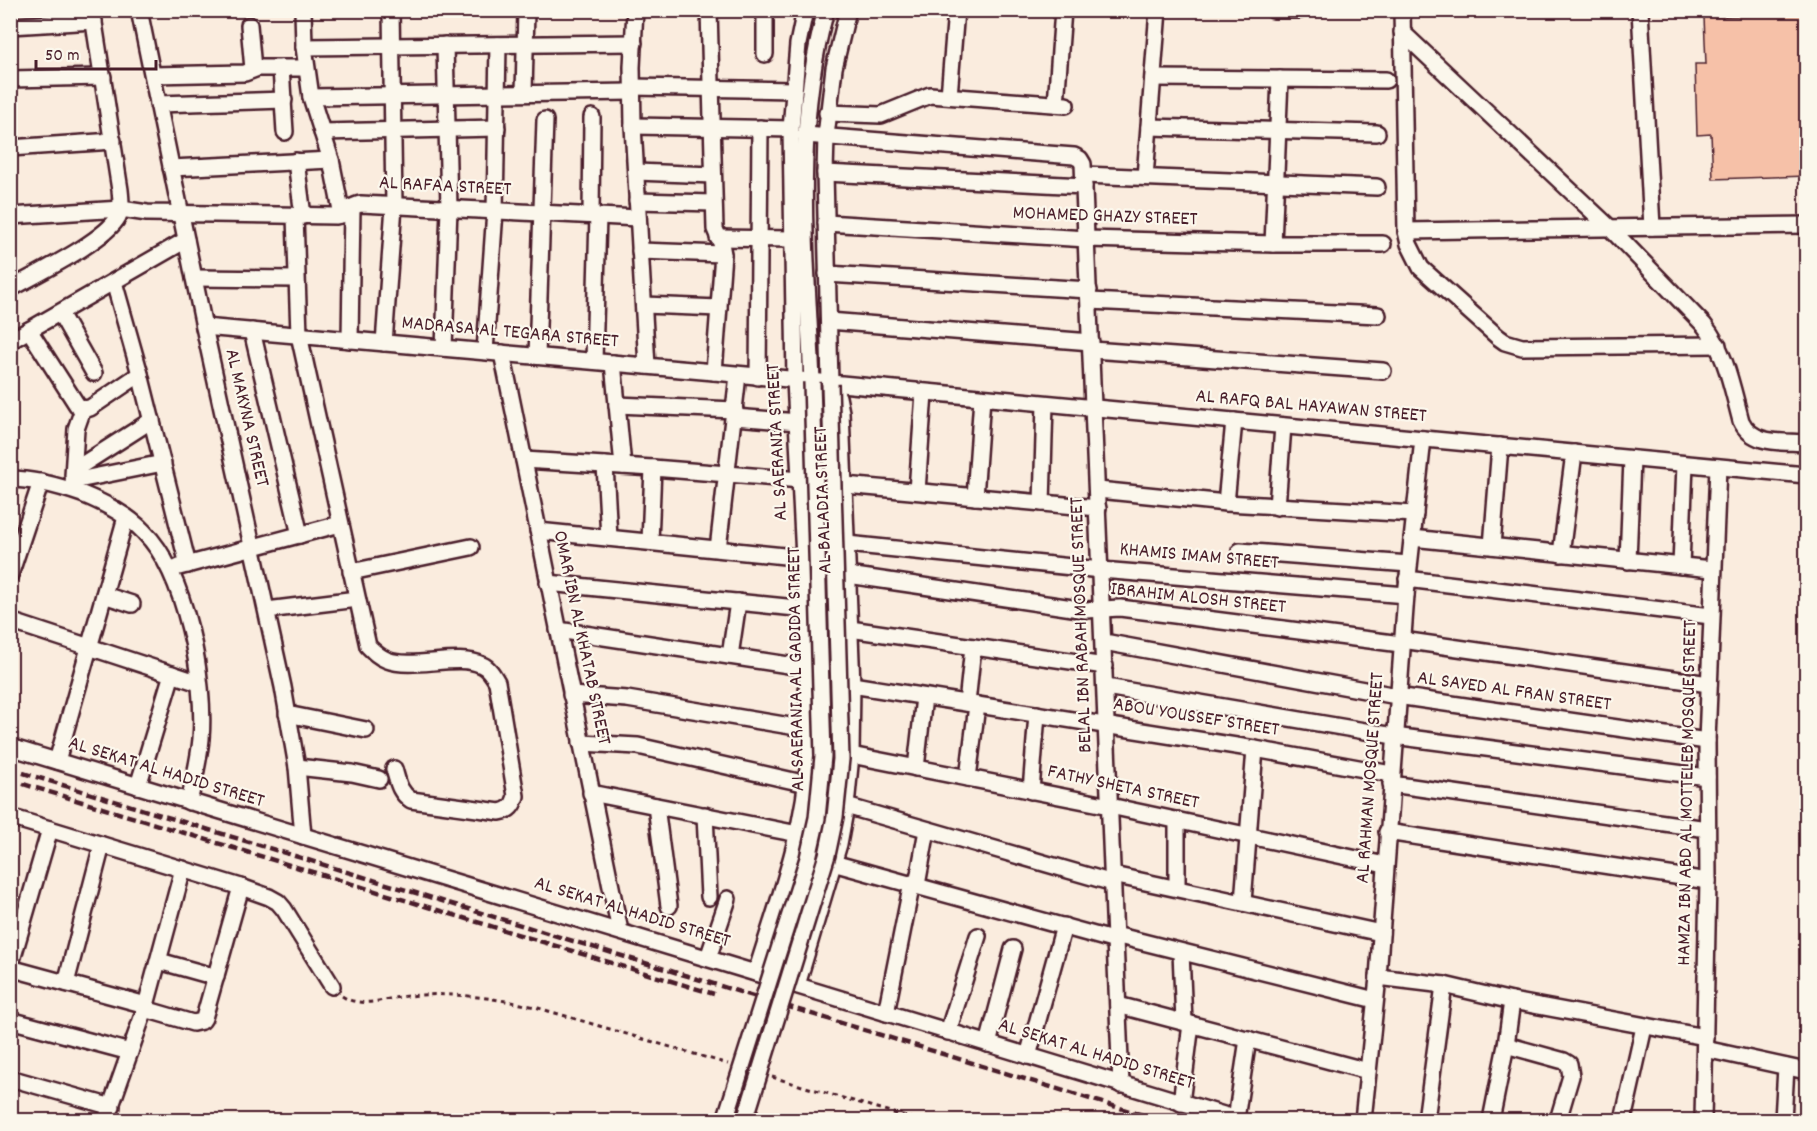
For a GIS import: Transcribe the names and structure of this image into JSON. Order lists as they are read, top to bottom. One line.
{"streets":{"street":["AL RAFAA STREET","MOHAMED GHAZY STREET","MADRASA AL TEGARA STREET","AL RAFQ BAL HAYAWAN STREET","AL MAKYNA STREET","AL SAERANIA STREET","AL BALADIA STREET","KHAMIS IMAM STREET","IBRAHIM ALOSH STREET","BELAL IBN RABAH MOSQUE STREET","OMAR IBN AL KHATAB STREET","AL SAERANIA AL GADIDA STREET","AL SAYED AL FRAN STREET","ABOU YOUSSEF STREET","AL SEKAT AL HADID STREET","AL RAHMAN MOSQUE STREET","FATHY SHETA STREET","HAMZA IBN ABD AL MOTTELEB MOSQUE STREET"]},"crossings":[["AL RAFAA STREET","AL MAKYNA STREET"],["MOHAMED GHAZY STREET","AL BALADIA STREET"],["MOHAMED GHAZY STREET","BELAL IBN RABAH MOSQUE STREET"],["MADRASA AL TEGARA STREET","AL RAFQ BAL HAYAWAN STREET"],["MADRASA AL TEGARA STREET","AL MAKYNA STREET"],["MADRASA AL TEGARA STREET","AL SAERANIA STREET"],["MADRASA AL TEGARA STREET","OMAR IBN AL KHATAB STREET"],["MADRASA AL TEGARA STREET","AL SAERANIA AL GADIDA STREET"],["AL RAFQ BAL HAYAWAN STREET","AL BALADIA STREET"],["AL RAFQ BAL HAYAWAN STREET","BELAL IBN RABAH MOSQUE STREET"],["AL RAFQ BAL HAYAWAN STREET","AL SAERANIA AL GADIDA STREET"],["AL RAFQ BAL HAYAWAN STREET","AL RAHMAN MOSQUE STREET"],["AL RAFQ BAL HAYAWAN STREET","HAMZA IBN ABD AL MOTTELEB MOSQUE STREET"],["AL MAKYNA STREET","AL SEKAT AL HADID STREET"],["AL SAERANIA STREET","AL SEKAT AL HADID STREET"],["AL BALADIA STREET","KHAMIS IMAM STREET"],["AL BALADIA STREET","IBRAHIM ALOSH STREET"],["AL BALADIA STREET","AL SAERANIA AL GADIDA STREET"],["AL BALADIA STREET","ABOU YOUSSEF STREET"],["AL BALADIA STREET","AL SEKAT AL HADID STREET"],["AL BALADIA STREET","FATHY SHETA STREET"],["KHAMIS IMAM STREET","BELAL IBN RABAH MOSQUE STREET"],["KHAMIS IMAM STREET","AL RAHMAN MOSQUE STREET"],["IBRAHIM ALOSH STREET","BELAL IBN RABAH MOSQUE STREET"],["IBRAHIM ALOSH STREET","AL RAHMAN MOSQUE STREET"],["IBRAHIM ALOSH STREET","HAMZA IBN ABD AL MOTTELEB MOSQUE STREET"],["BELAL IBN RABAH MOSQUE STREET","AL SAYED AL FRAN STREET"],["BELAL IBN RABAH MOSQUE STREET","ABOU YOUSSEF STREET"],["BELAL IBN RABAH MOSQUE STREET","AL SEKAT AL HADID STREET"],["BELAL IBN RABAH MOSQUE STREET","FATHY SHETA STREET"],["OMAR IBN AL KHATAB STREET","AL SEKAT AL HADID STREET"],["AL SAYED AL FRAN STREET","AL RAHMAN MOSQUE STREET"],["AL SAYED AL FRAN STREET","HAMZA IBN ABD AL MOTTELEB MOSQUE STREET"],["ABOU YOUSSEF STREET","AL RAHMAN MOSQUE STREET"],["ABOU YOUSSEF STREET","HAMZA IBN ABD AL MOTTELEB MOSQUE STREET"],["AL RAHMAN MOSQUE STREET","FATHY SHETA STREET"]],"scale_bar":"50 m"}
